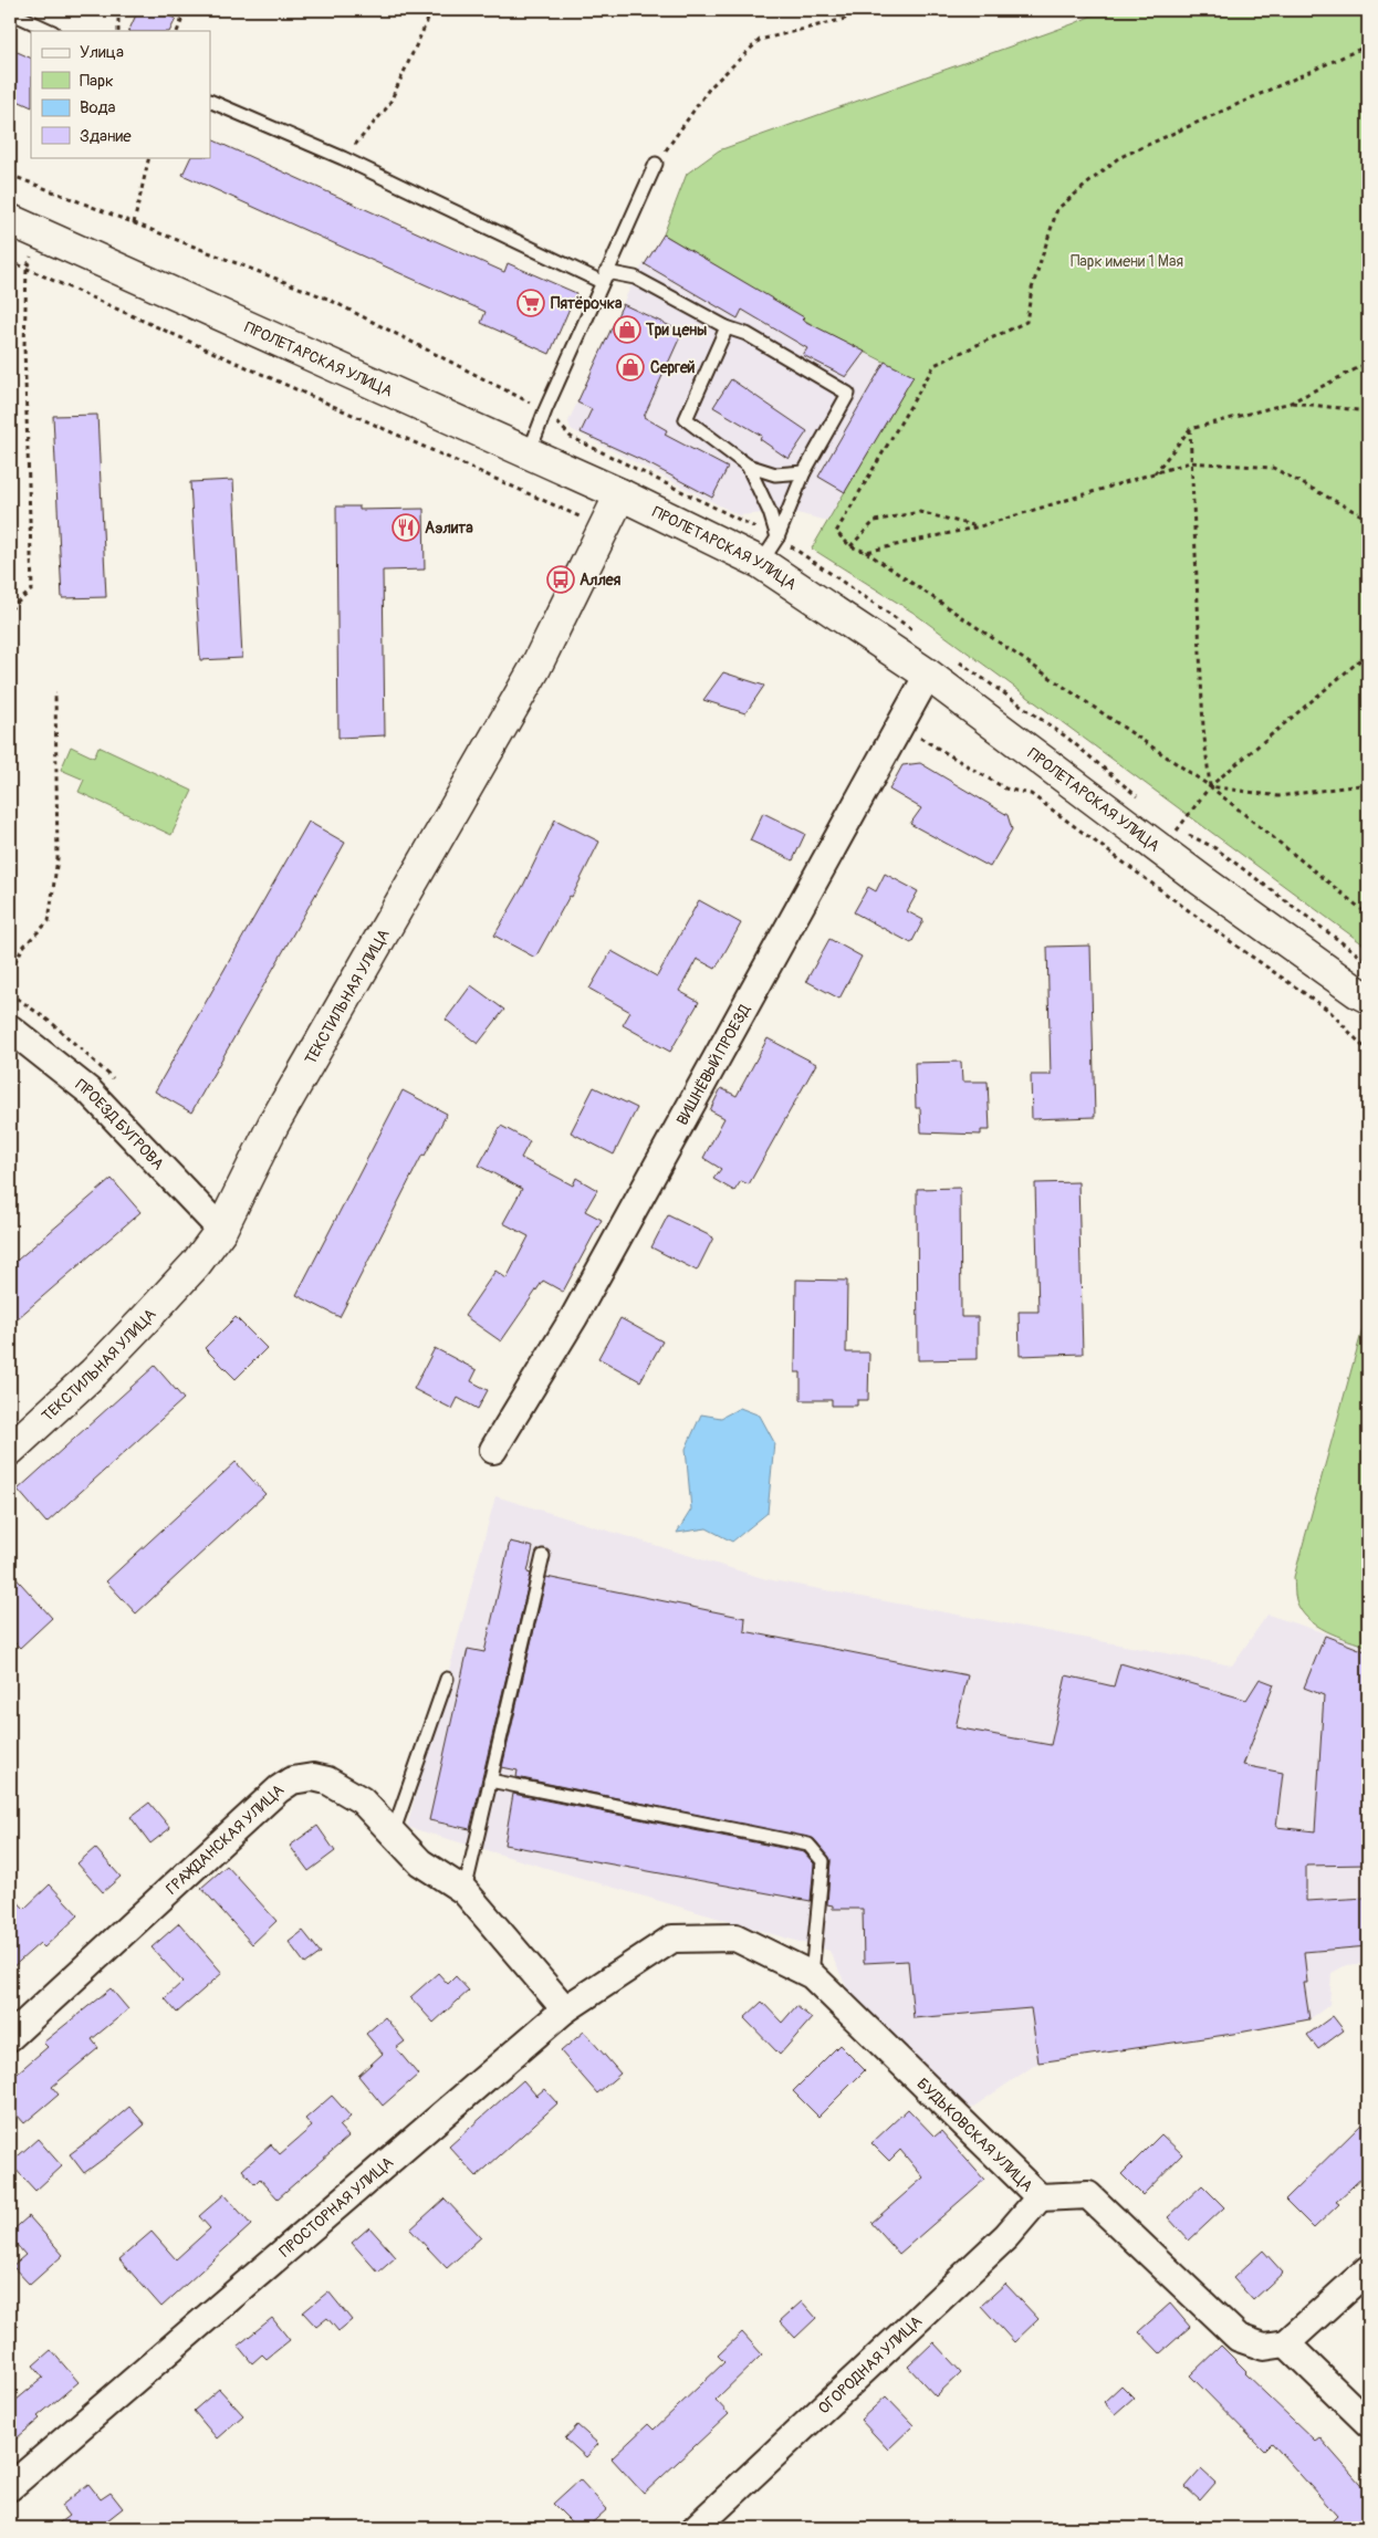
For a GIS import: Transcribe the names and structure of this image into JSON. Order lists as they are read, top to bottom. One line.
{"streets":{"street":["ПРОЛЕТАРСКАЯ УЛИЦА","ТЕКСТИЛЬНАЯ УЛИЦА","ВИШНЁВЫЙ ПРОЕЗД","ПРОЕЗД БУГРОВА","ГРАЖДАНСКАЯ УЛИЦА","БУДЬКОВСКАЯ УЛИЦА","ПРОСТОРНАЯ УЛИЦА","ОГОРОДНАЯ УЛИЦА"]},"crossings":[["ПРОЛЕТАРСКАЯ УЛИЦА","ТЕКСТИЛЬНАЯ УЛИЦА"],["ПРОЛЕТАРСКАЯ УЛИЦА","ВИШНЁВЫЙ ПРОЕЗД"],["ТЕКСТИЛЬНАЯ УЛИЦА","ПРОЕЗД БУГРОВА"],["ГРАЖДАНСКАЯ УЛИЦА","ПРОСТОРНАЯ УЛИЦА"],["БУДЬКОВСКАЯ УЛИЦА","ПРОСТОРНАЯ УЛИЦА"],["БУДЬКОВСКАЯ УЛИЦА","ОГОРОДНАЯ УЛИЦА"]],"parks":["Парк имени 1 Мая"],"places":{"supermarket":["Пятёрочка"],"shop":["Три цены","Сергей"],"restaurant":["Аэлита"],"bus stop":["Аллея"]},"legend":["Улица","Парк","Вода","Здание"]}
